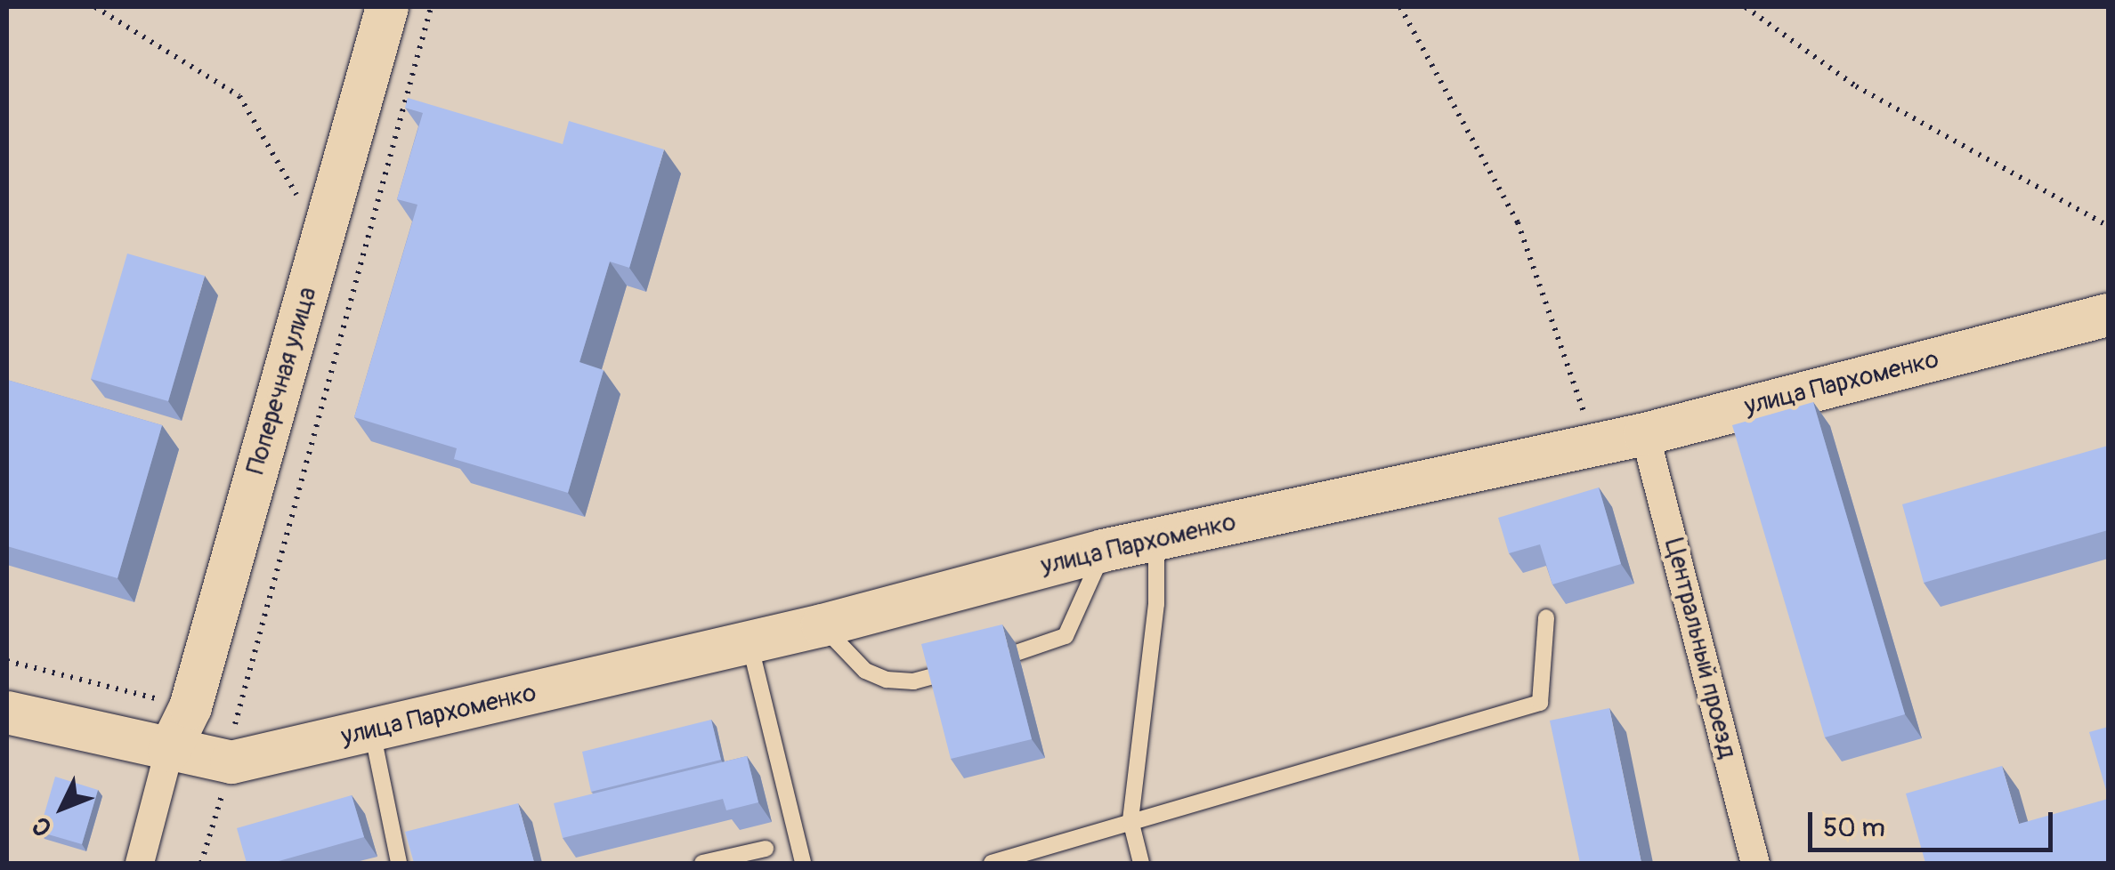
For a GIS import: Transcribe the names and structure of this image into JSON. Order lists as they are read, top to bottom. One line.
{"streets":{"street":["Поперечная улица","улица Пархоменко","Центральный проезд"]},"crossings":[["Поперечная улица","улица Пархоменко"],["улица Пархоменко","Центральный проезд"]],"scale_bar":"50 m","north":"bottom left"}
